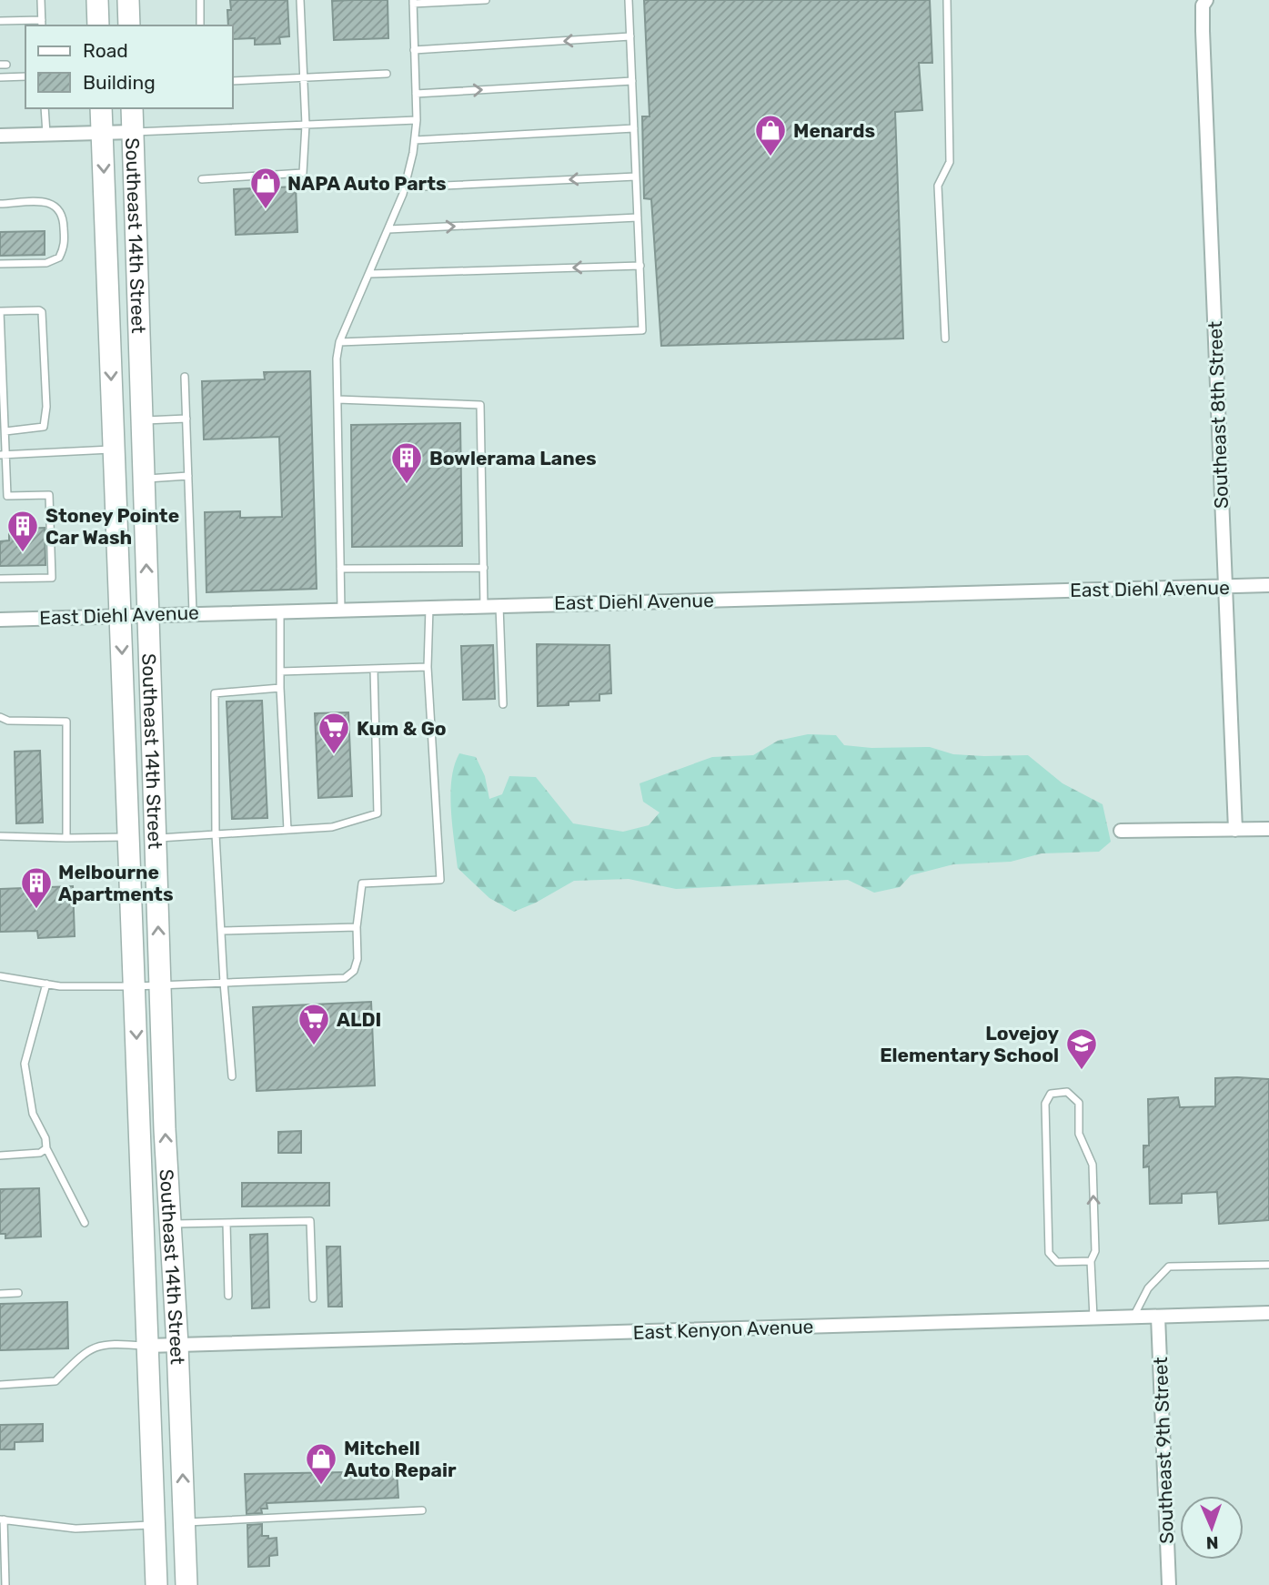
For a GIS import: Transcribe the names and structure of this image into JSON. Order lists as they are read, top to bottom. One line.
{"streets":{"main road":["Southeast 14th Street"],"street":["Southeast 8th Street","East Diehl Avenue","East Kenyon Avenue","Southeast 9th Street"]},"crossings":[["Southeast 14th Street","East Diehl Avenue"],["Southeast 14th Street","East Kenyon Avenue"],["Southeast 8th Street","East Diehl Avenue"],["East Kenyon Avenue","Southeast 9th Street"]],"places":{"shop":["Menards","NAPA Auto Parts","Mitchell Auto Repair"],"building":["Bowlerama Lanes","Stoney Pointe Car Wash","Melbourne Apartments"],"supermarket":["Kum & Go","ALDI"],"school or university":["Lovejoy Elementary School"]},"legend":["Road","Building"],"north":"bottom"}
